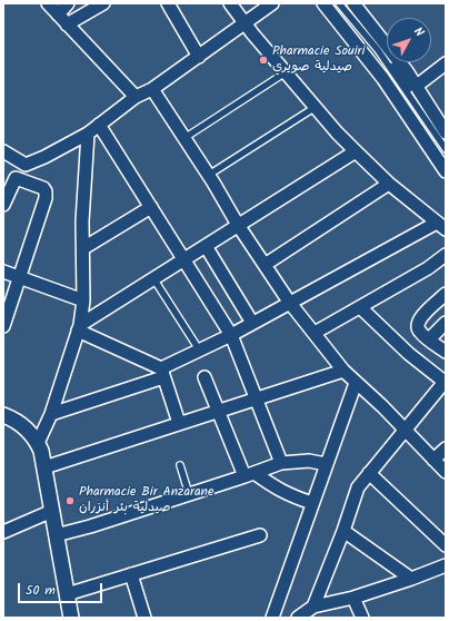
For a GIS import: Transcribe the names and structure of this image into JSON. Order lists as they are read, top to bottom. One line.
{"places":["Pharmacie Souiri صيدلية صويري","Pharmacie Bir Anzarane صيدلية بئر أنزران"],"scale_bar":"50 m","north":"top right"}
